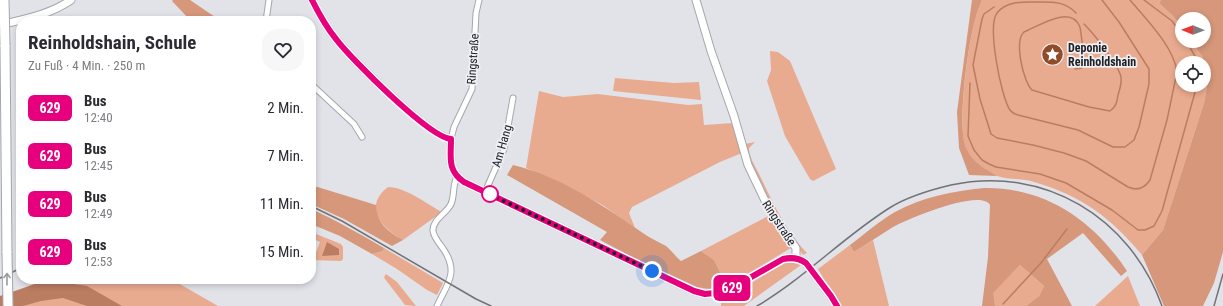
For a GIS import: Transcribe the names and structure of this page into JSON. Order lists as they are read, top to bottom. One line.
{"streets":{"street":["Ringstraße","Am Hang"]},"crossings":[["Ringstraße","Am Hang"]],"places":{"place":["Deponie Reinholdshain"]},"lines":["bus line 629"],"north":"left","page":{"on_map":"629","heading":["Reinholdshain, Schule","Zu Fuß · 4 Min. · 250 m"],"list":[{"mark":"629","name":"Bus","note":"12:40","value":"2 Min."},{"mark":"629","name":"Bus","note":"12:45","value":"7 Min."},{"mark":"629","name":"Bus","note":"12:49","value":"11 Min."},{"mark":"629","name":"Bus","note":"12:53","value":"15 Min."}]}}
